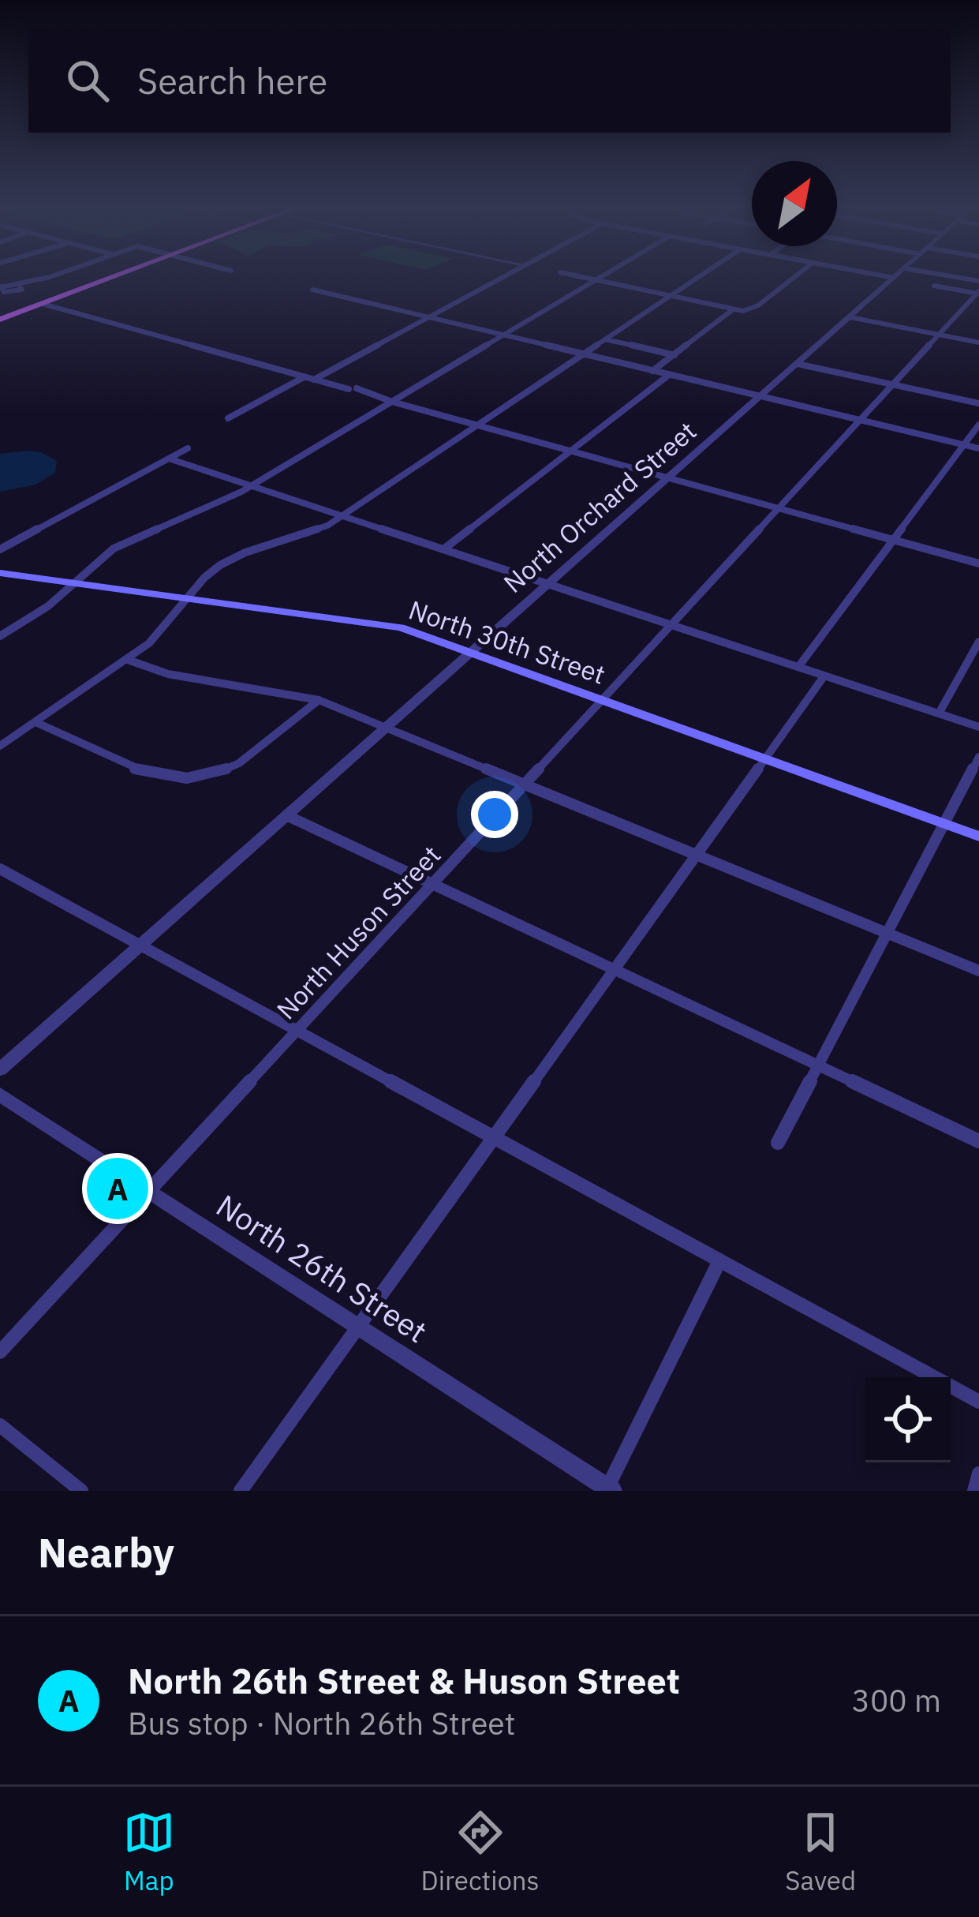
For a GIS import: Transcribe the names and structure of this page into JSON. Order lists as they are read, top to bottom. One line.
{"streets":{"main road":["North 30th Street"],"street":["North Orchard Street","North Huson Street","North 26th Street"]},"crossings":[["North Orchard Street","North 30th Street"],["North 30th Street","North Huson Street"],["North Huson Street","North 26th Street"]],"north":"top right","page":{"search":"Search here","pins":"A","heading":"Nearby","list":[{"mark":"A","name":"North 26th Street & Huson Street","note":"Bus stop · North 26th Street","value":"300 m"}],"nav":["Map","Directions","Saved"]}}
